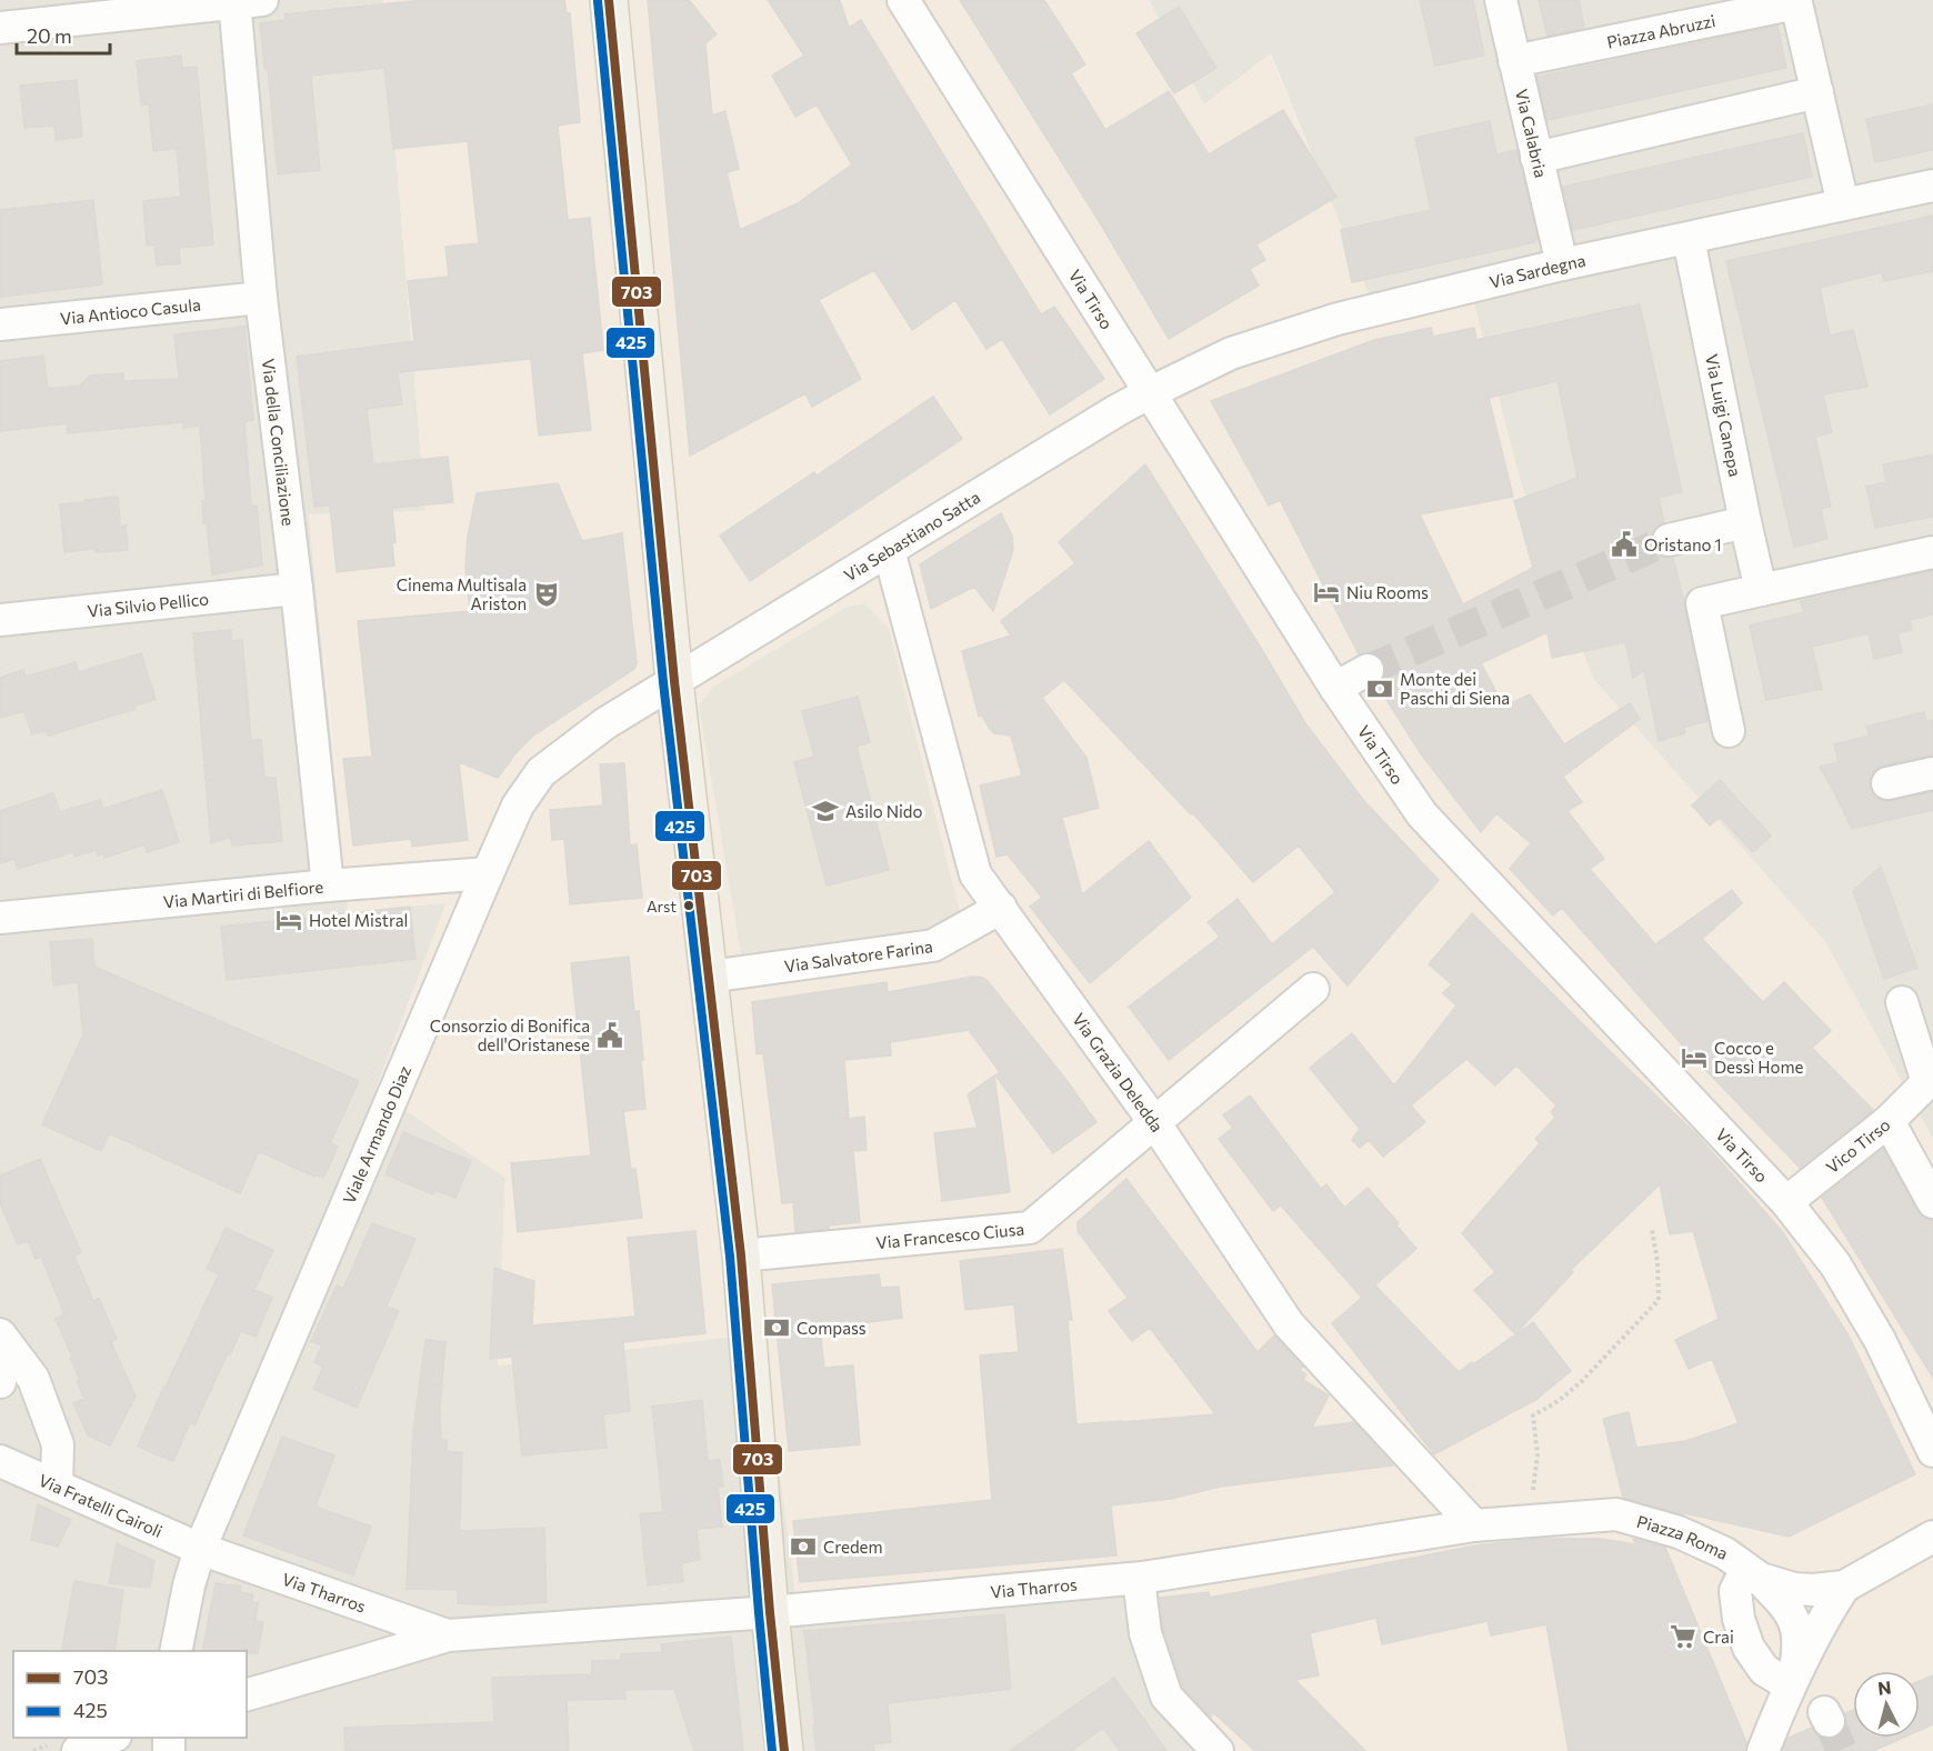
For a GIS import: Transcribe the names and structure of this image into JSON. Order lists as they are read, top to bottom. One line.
{"streets":{"street":["Piazza Abruzzi","Via Calabria","Via Sardegna","Via Tirso","Via Antioco Casula","Via Luigi Canepa","Via della Conciliazione","Via Sebastiano Satta","Via Silvio Pellico","Via Martiri di Belfiore","Via Salvatore Farina","Via Grazia Deledda","Viale Armando Diaz","Vico Tirso","Via Francesco Ciusa","Via Fratelli Cairoli","Piazza Roma","Via Tharros"]},"crossings":[["Piazza Abruzzi","Via Calabria"],["Piazza Abruzzi","Via Sardegna"],["Via Calabria","Via Sardegna"],["Via Sardegna","Via Tirso"],["Via Sardegna","Via Luigi Canepa"],["Via Sardegna","Via Sebastiano Satta"],["Via Tirso","Via Sebastiano Satta"],["Via Tirso","Vico Tirso"],["Via Antioco Casula","Via della Conciliazione"],["Via della Conciliazione","Via Silvio Pellico"],["Via della Conciliazione","Via Martiri di Belfiore"],["Via Sebastiano Satta","Via Grazia Deledda"],["Via Sebastiano Satta","Viale Armando Diaz"],["Via Martiri di Belfiore","Viale Armando Diaz"],["Via Salvatore Farina","Via Grazia Deledda"],["Via Grazia Deledda","Via Francesco Ciusa"],["Via Grazia Deledda","Via Tharros"],["Viale Armando Diaz","Via Fratelli Cairoli"],["Viale Armando Diaz","Via Tharros"],["Via Fratelli Cairoli","Via Tharros"],["Piazza Roma","Via Tharros"]],"places":{"public building":["Oristano 1","Consorzio di Bonifica dell'Oristanese"],"hotel":["Niu Rooms","Hotel Mistral","Cocco e Dessì Home"],"theatre":["Cinema Multisala Ariston"],"bank":["Monte dei Paschi di Siena","Compass","Credem"],"school or university":["Asilo Nido"],"other":["Arst"],"supermarket":["Crai"]},"lines":["transit line 703","transit line 425"],"legend":["703","425"],"scale_bar":"20 m","north":"top"}
